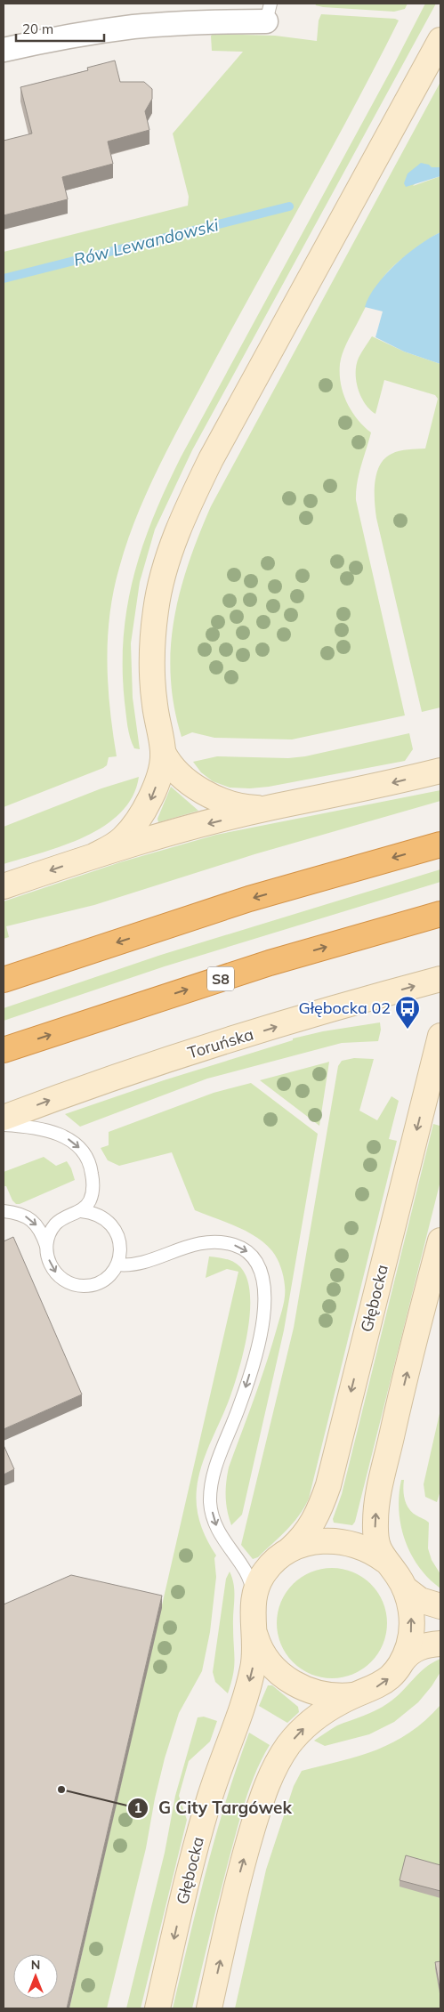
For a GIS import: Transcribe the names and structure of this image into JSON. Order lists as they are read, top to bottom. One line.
{"streets":{"highway":["S8"],"street":["Toruńska","Głębocka"]},"water":["Rów Lewandowski"],"places":{"bus stop":["Głębocka 02"],"other":["G City Targówek"]},"scale_bar":"20 m","north":"top"}
